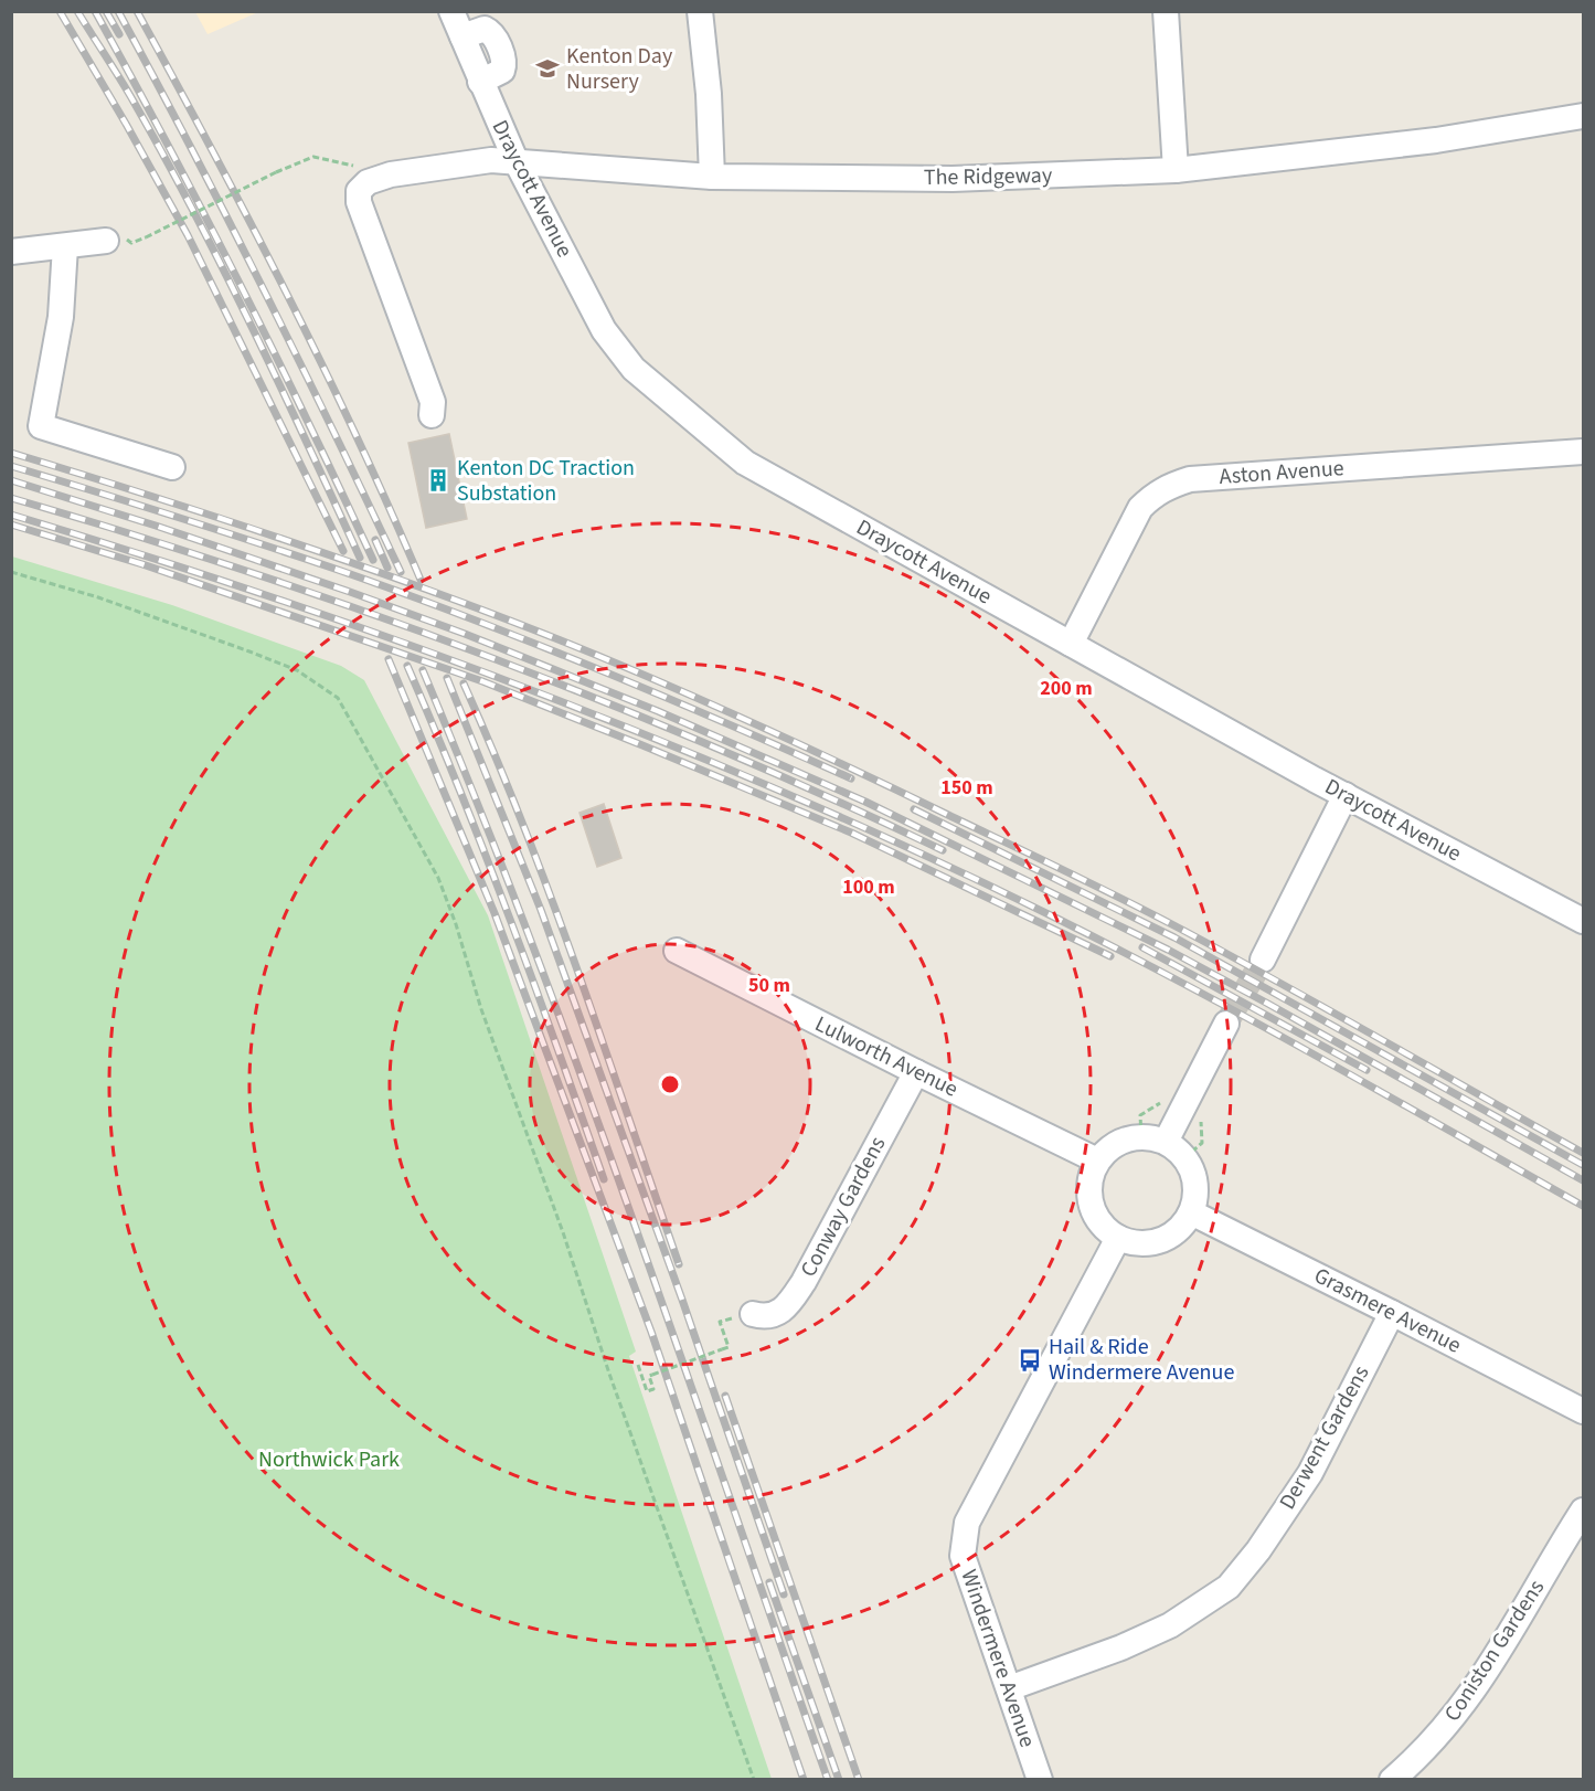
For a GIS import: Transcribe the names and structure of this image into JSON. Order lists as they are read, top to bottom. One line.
{"streets":{"street":["The Ridgeway","Draycott Avenue","Aston Avenue","Lulworth Avenue","Conway Gardens","Grasmere Avenue","Derwent Gardens","Coniston Gardens","Windermere Avenue"]},"crossings":[["The Ridgeway","Draycott Avenue"],["Draycott Avenue","Aston Avenue"],["Lulworth Avenue","Conway Gardens"],["Lulworth Avenue","Grasmere Avenue"],["Lulworth Avenue","Windermere Avenue"],["Grasmere Avenue","Derwent Gardens"],["Grasmere Avenue","Windermere Avenue"],["Derwent Gardens","Windermere Avenue"]],"parks":["Northwick Park"],"places":{"school or university":["Kenton Day Nursery"],"building":["Kenton DC Traction Substation"],"bus stop":["Hail & Ride Windermere Avenue"]},"rings":["200 m","150 m","100 m","50 m"]}
